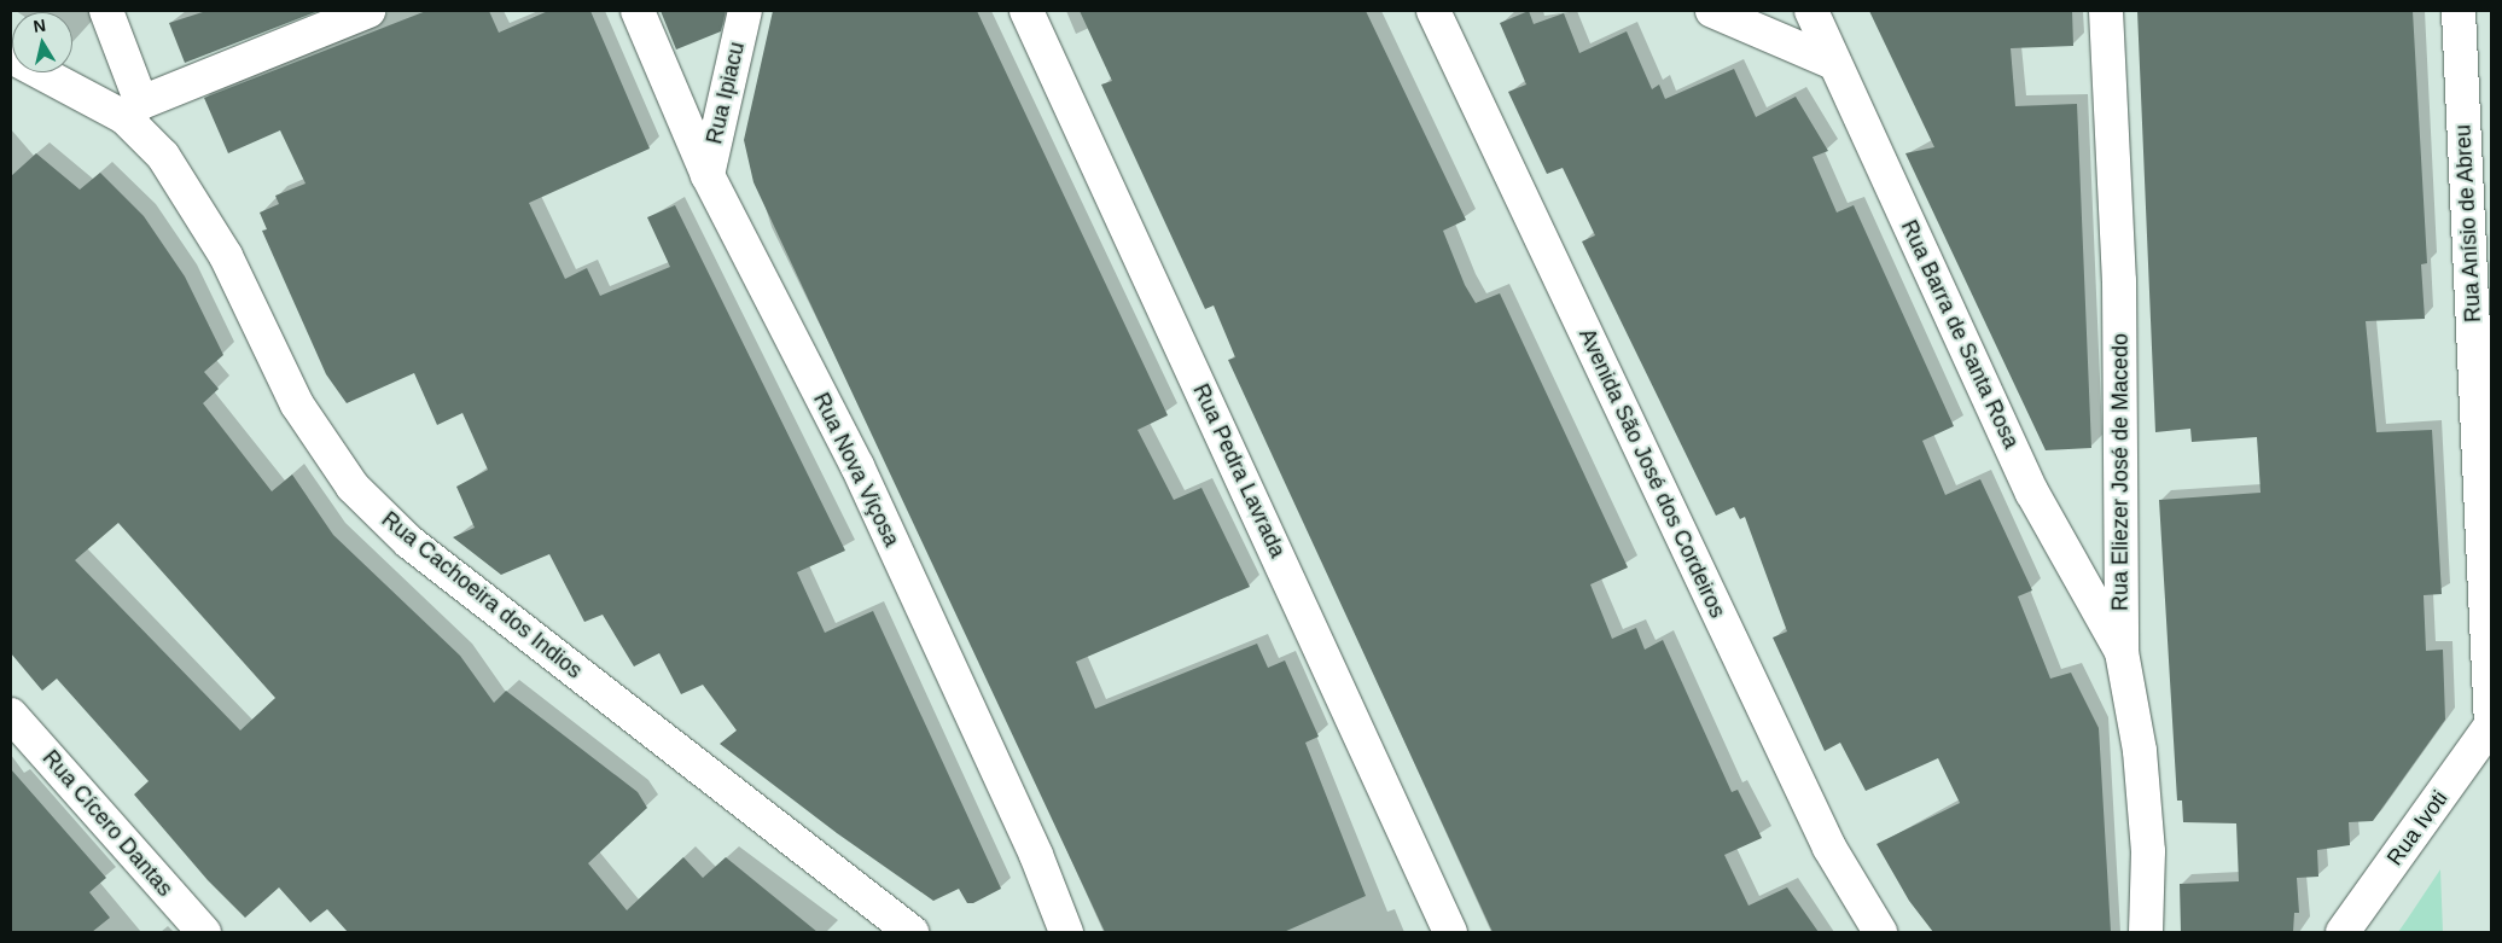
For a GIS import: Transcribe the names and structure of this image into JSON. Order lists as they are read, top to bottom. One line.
{"streets":{"street":["Rua Ipiacu","Rua Anísio de Abreu","Rua Barra de Santa Rosa","Rua Nova Viçosa","Rua Pedra Lavrada","Rua Eliezer José de Macedo","Avenida São José dos Cordeiros","Rua Cachoeira dos Indios","Rua Cícero Dantas","Rua Ivoti"]},"crossings":[["Rua Ipiacu","Rua Nova Viçosa"],["Rua Anísio de Abreu","Rua Ivoti"],["Rua Barra de Santa Rosa","Rua Eliezer José de Macedo"]],"north":"top"}
